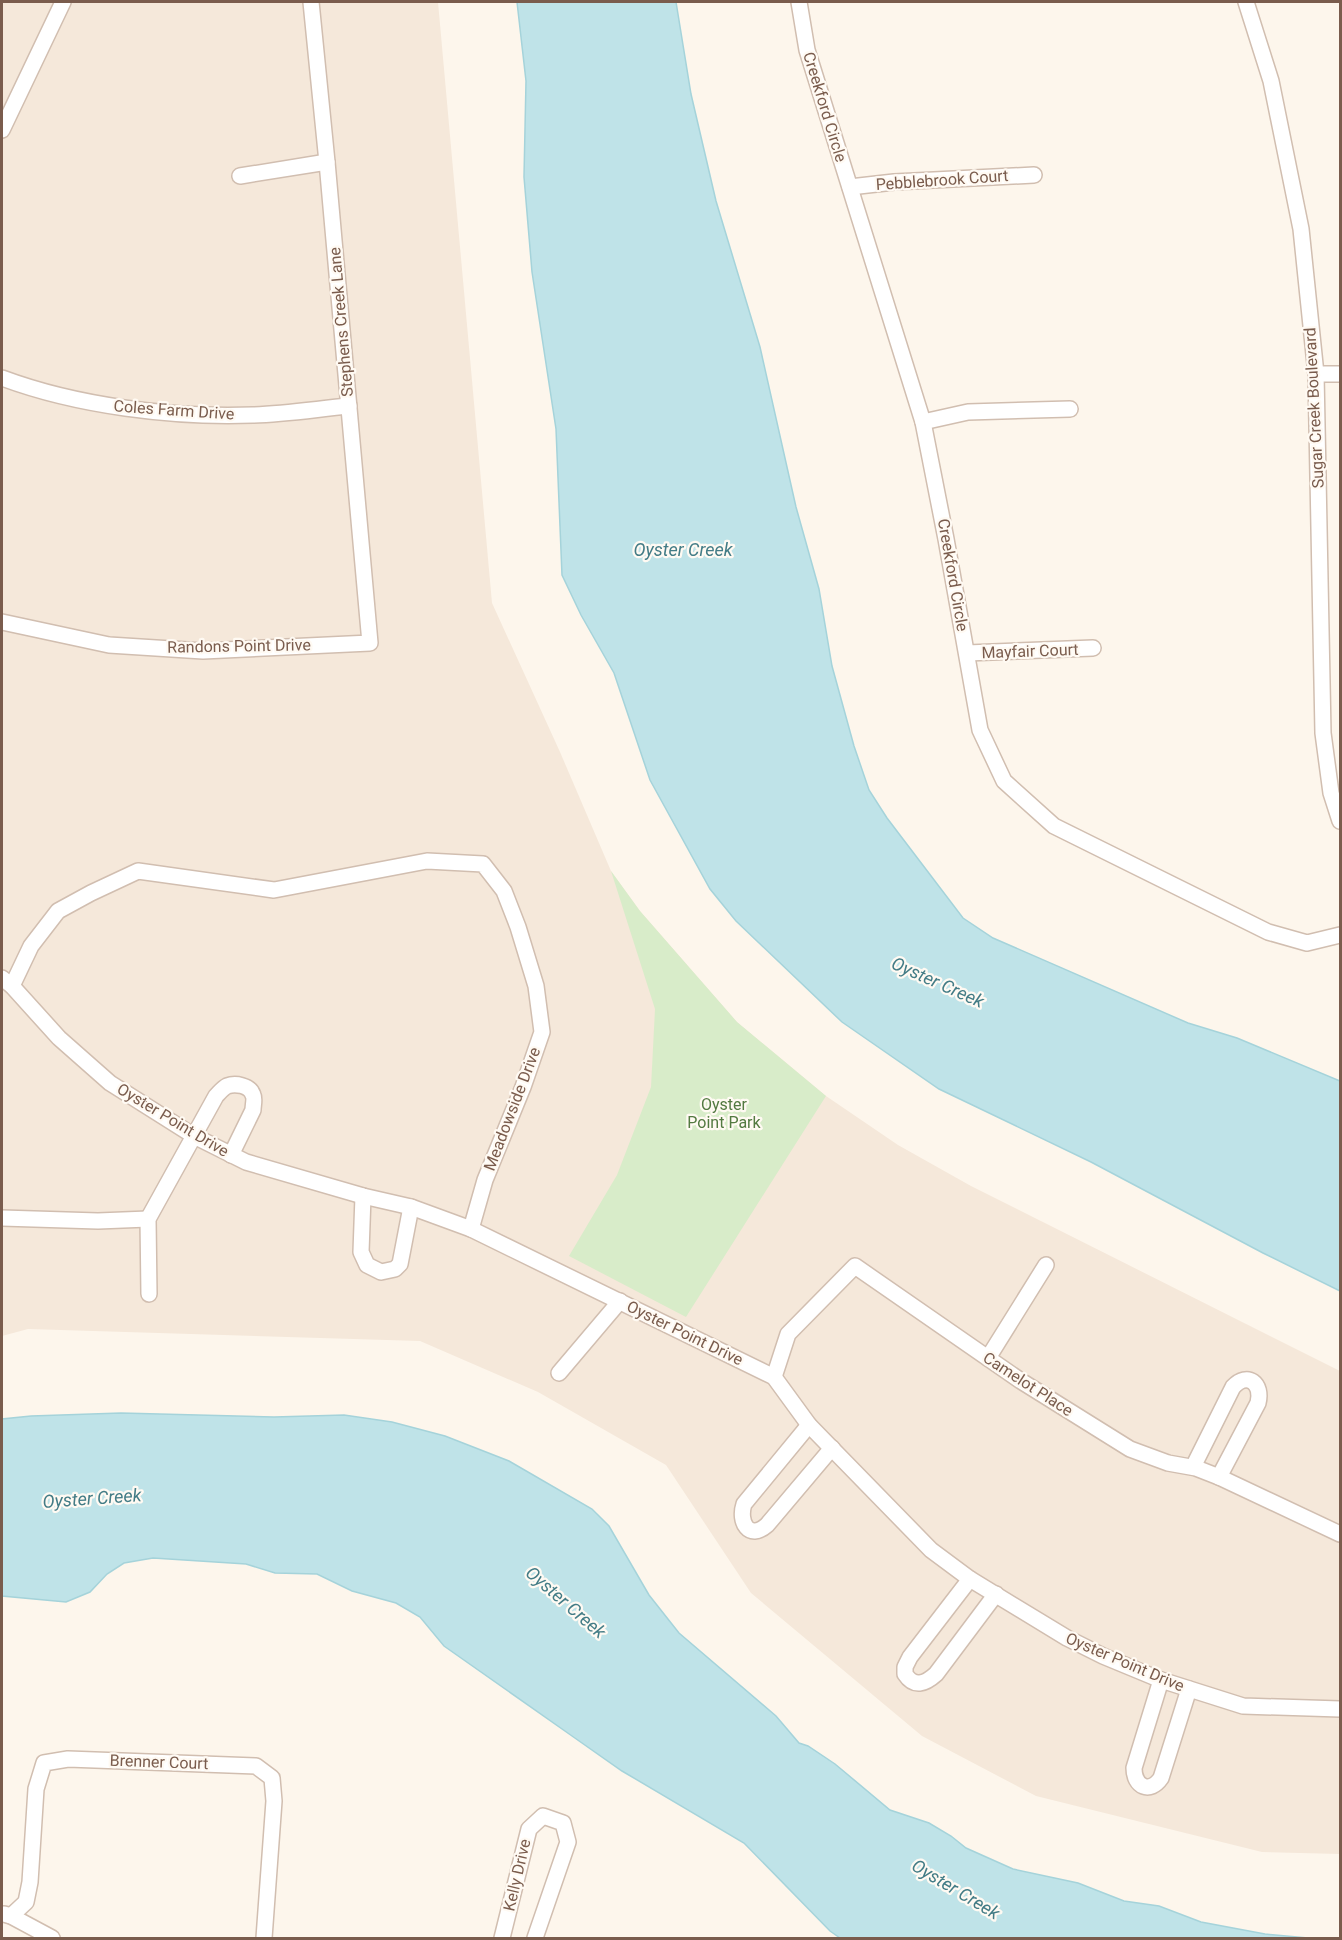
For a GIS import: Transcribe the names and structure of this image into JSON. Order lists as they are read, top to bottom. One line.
{"streets":{"street":["Creekford Circle","Pebblebrook Court","Stephens Creek Lane","Sugar Creek Boulevard","Coles Farm Drive","Randons Point Drive","Mayfair Court","Meadowside Drive","Oyster Point Drive","Camelot Place","Brenner Court","Kelly Drive"]},"crossings":[["Creekford Circle","Pebblebrook Court"],["Creekford Circle","Mayfair Court"],["Stephens Creek Lane","Coles Farm Drive"],["Stephens Creek Lane","Randons Point Drive"],["Meadowside Drive","Oyster Point Drive"],["Oyster Point Drive","Camelot Place"]],"water":["Oyster Creek"],"parks":["Oyster Point Park"]}
